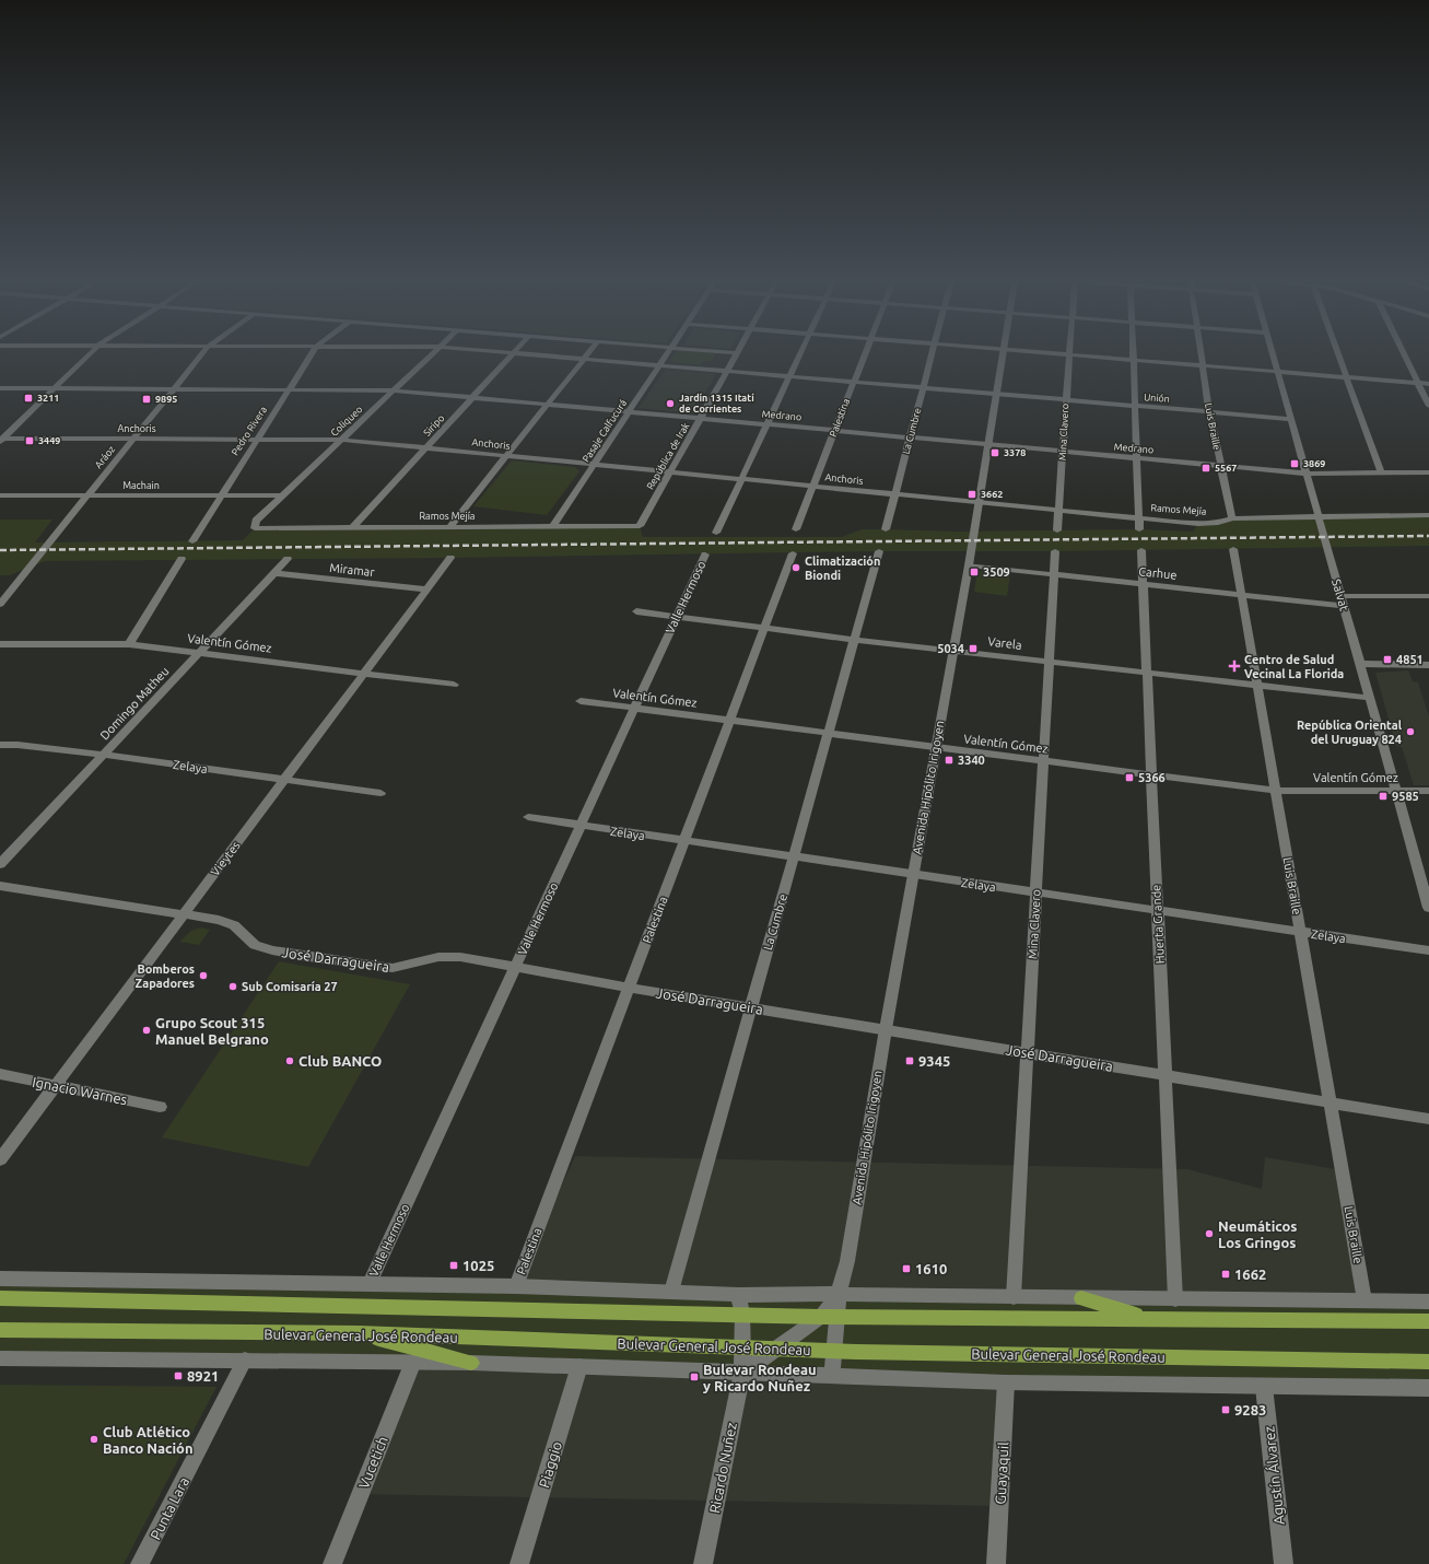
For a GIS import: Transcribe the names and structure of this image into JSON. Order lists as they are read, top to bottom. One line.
{"streets":{"main road":["Bulevar General José Rondeau"],"street":["Unión","Medrano","Palestina","Coliqueo","Siripo","Luis Braille","Anchoris","Pedro Rivera","Pasaje Calfucurá","La Cumbre","Mina Clavero","República de Irak","Aráoz","Machain","Ramos Mejía","Miramar","Carhue","Salvat","Valle Hermoso","Valentín Gómez","Varela","Domingo Matheu","Zelaya","Avenida Hipólito Irigoyen","Vieytes","Huerta Grande","José Darragueira","Ignacio Warnes","Vucetich","Piaggio","Ricardo Nuñez","Guayaquil","Agustín Álvarez","Punta Lara"]},"crossings":[["Unión","Palestina"],["Unión","Luis Braille"],["Unión","Pasaje Calfucurá"],["Unión","La Cumbre"],["Unión","Mina Clavero"],["Unión","República de Irak"],["Unión","Salvat"],["Unión","Avenida Hipólito Irigoyen"],["Medrano","Palestina"],["Medrano","Coliqueo"],["Medrano","Siripo"],["Medrano","Luis Braille"],["Medrano","Pedro Rivera"],["Medrano","Pasaje Calfucurá"],["Medrano","La Cumbre"],["Medrano","Mina Clavero"],["Medrano","República de Irak"],["Medrano","Aráoz"],["Medrano","Salvat"],["Medrano","Avenida Hipólito Irigoyen"],["Palestina","Anchoris"],["Palestina","Valentín Gómez"],["Palestina","Varela"],["Palestina","Zelaya"],["Palestina","José Darragueira"],["Coliqueo","Anchoris"],["Coliqueo","Machain"],["Coliqueo","Ramos Mejía"],["Siripo","Anchoris"],["Siripo","Ramos Mejía"],["Luis Braille","Ramos Mejía"],["Luis Braille","Carhue"],["Luis Braille","Valentín Gómez"],["Luis Braille","Varela"],["Luis Braille","Zelaya"],["Luis Braille","José Darragueira"],["Anchoris","Pedro Rivera"],["Anchoris","Pasaje Calfucurá"],["Anchoris","La Cumbre"],["Anchoris","República de Irak"],["Anchoris","Aráoz"],["Anchoris","Ramos Mejía"],["Anchoris","Avenida Hipólito Irigoyen"],["Pedro Rivera","Machain"],["Pasaje Calfucurá","Ramos Mejía"],["La Cumbre","Valentín Gómez"],["La Cumbre","Varela"],["La Cumbre","Zelaya"],["La Cumbre","José Darragueira"],["Mina Clavero","Ramos Mejía"],["Mina Clavero","Carhue"],["Mina Clavero","Valentín Gómez"],["Mina Clavero","Varela"],["Mina Clavero","Zelaya"],["Mina Clavero","José Darragueira"],["República de Irak","Ramos Mejía"],["Aráoz","Machain"],["Ramos Mejía","Salvat"],["Ramos Mejía","Avenida Hipólito Irigoyen"],["Miramar","Domingo Matheu"],["Miramar","Vieytes"],["Carhue","Salvat"],["Carhue","Avenida Hipólito Irigoyen"],["Carhue","Huerta Grande"],["Salvat","Valentín Gómez"],["Salvat","Varela"],["Valle Hermoso","Valentín Gómez"],["Valle Hermoso","Varela"],["Valle Hermoso","Zelaya"],["Valle Hermoso","José Darragueira"],["Valentín Gómez","Domingo Matheu"],["Valentín Gómez","Avenida Hipólito Irigoyen"],["Valentín Gómez","Vieytes"],["Valentín Gómez","Huerta Grande"],["Varela","Avenida Hipólito Irigoyen"],["Varela","Huerta Grande"],["Domingo Matheu","Zelaya"],["Zelaya","Avenida Hipólito Irigoyen"],["Zelaya","Vieytes"],["Zelaya","Huerta Grande"],["Avenida Hipólito Irigoyen","José Darragueira"],["Vieytes","José Darragueira"],["Vieytes","Ignacio Warnes"],["Huerta Grande","José Darragueira"],["Bulevar General José Rondeau","Vucetich"],["Bulevar General José Rondeau","Piaggio"],["Bulevar General José Rondeau","Ricardo Nuñez"],["Bulevar General José Rondeau","Guayaquil"],["Bulevar General José Rondeau","Agustín Álvarez"],["Bulevar General José Rondeau","Punta Lara"]],"places":{"transit":["3211","9895","3449","3378","3869","5567","3662","3509","5034","4851","3340","5366","9585","9345","1025","1610","1662","8921","Bulevar Rondeau y Ricardo Nuñez","9283"],"other":["Jardín 1315 Itatí de Corrientes","Climatización Biondi","República Oriental del Uruguay 824","Bomberos Zapadores","Sub Comisaría 27","Grupo Scout 315 Manuel Belgrano","Club BANCO","Neumáticos Los Gringos","Club Atlético Banco Nación"],"health":["Centro de Salud Vecinal La Florida"]}}
